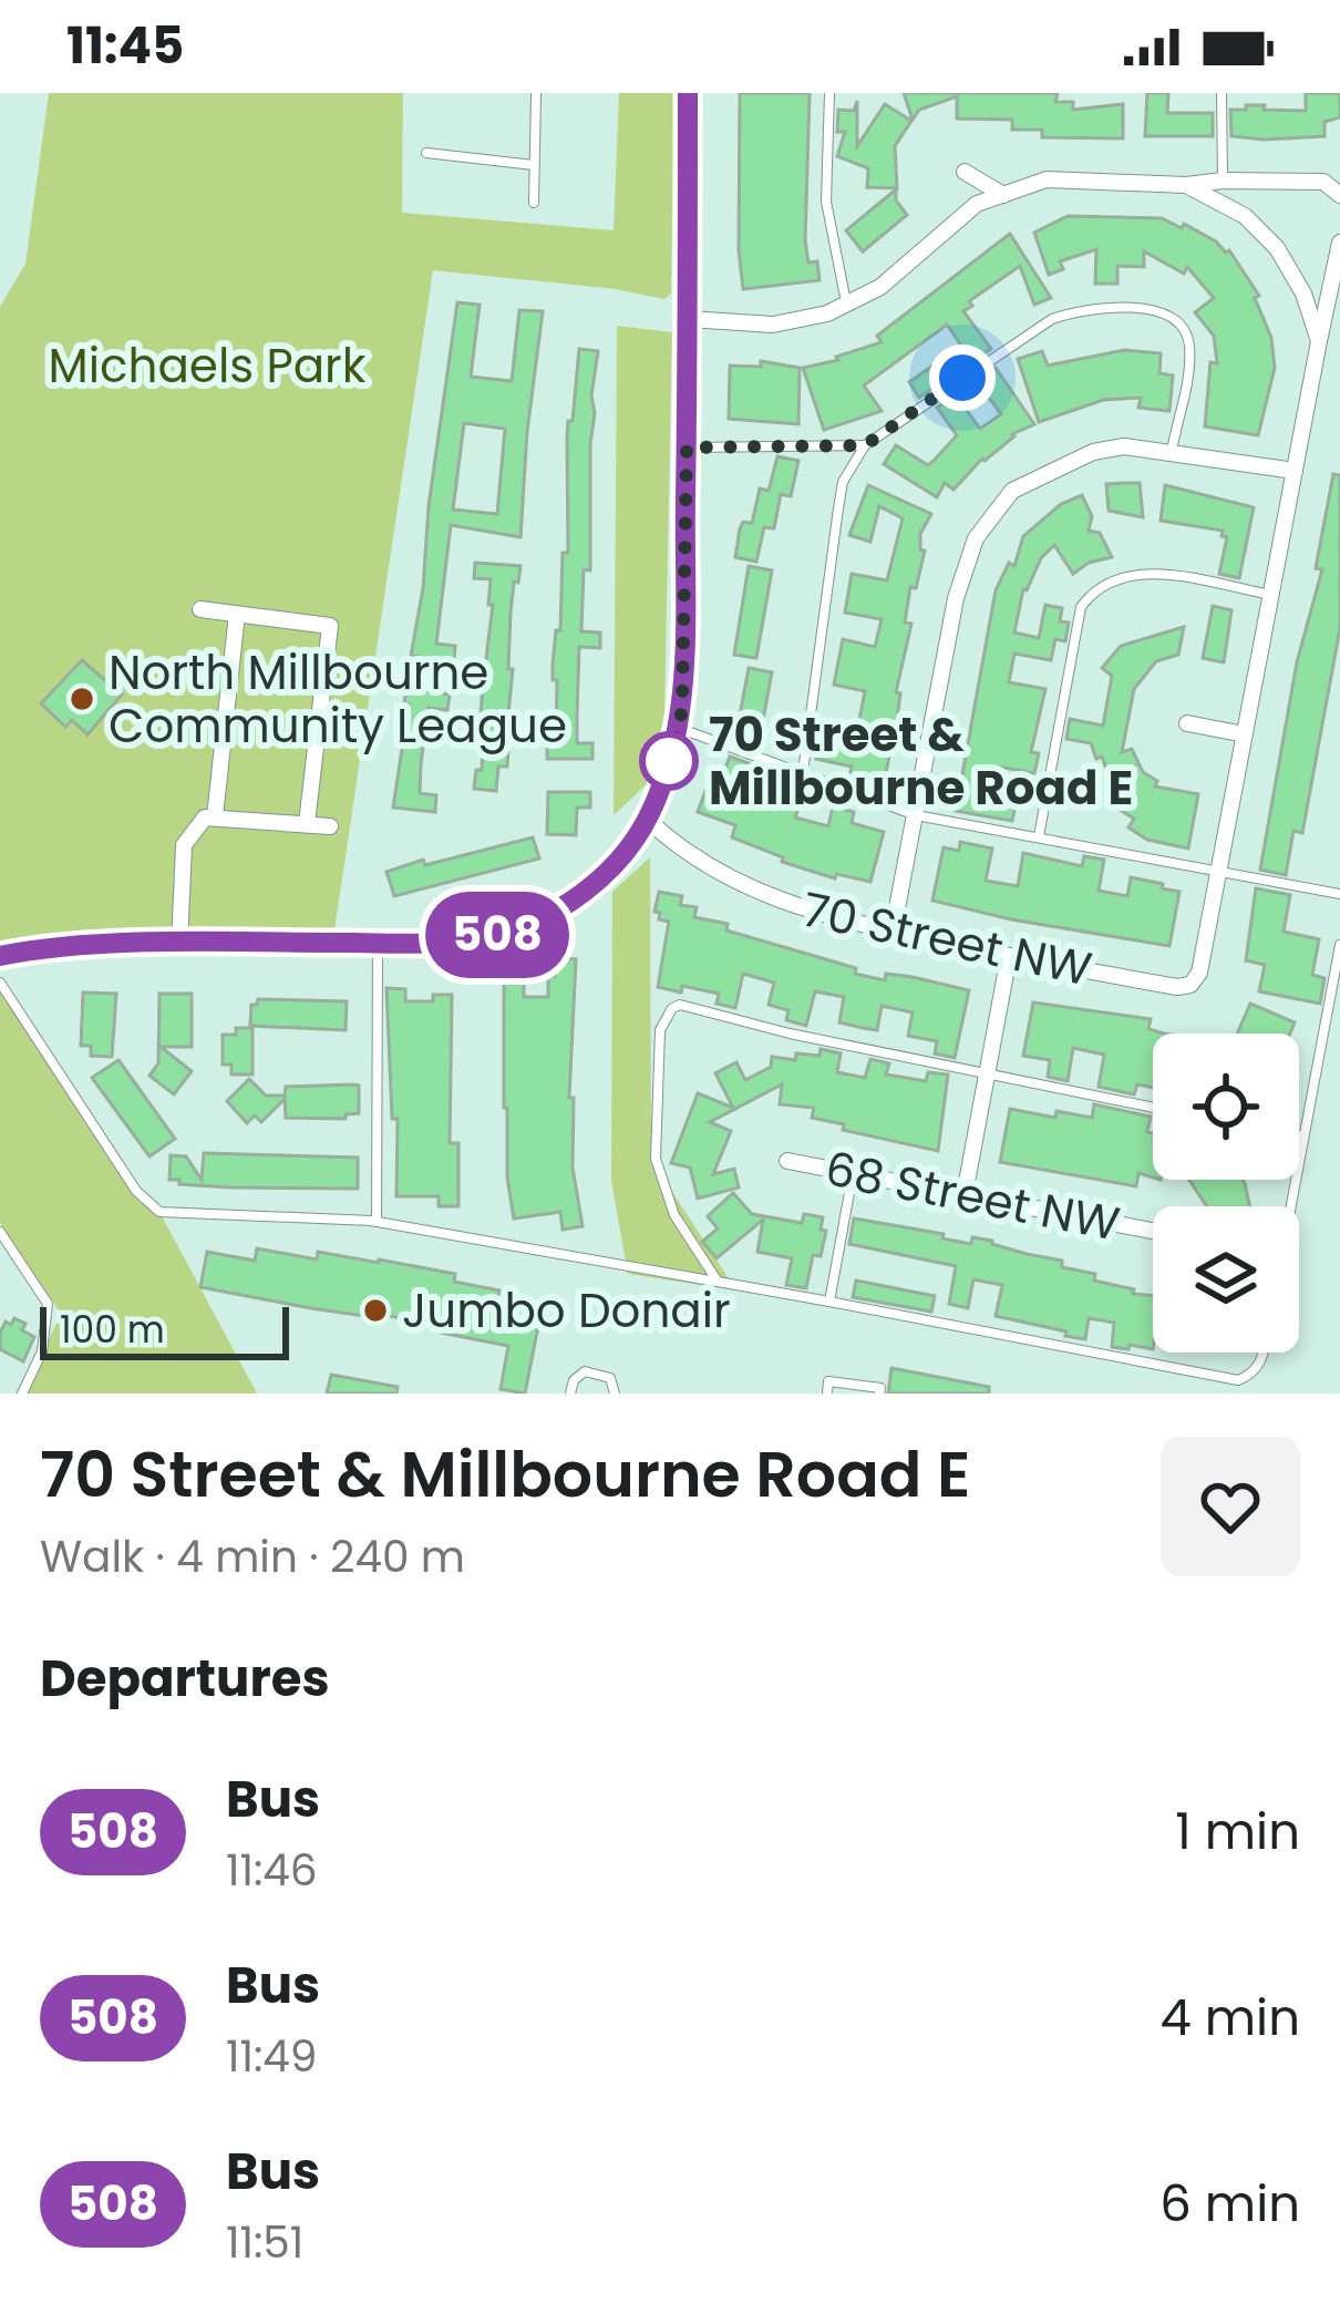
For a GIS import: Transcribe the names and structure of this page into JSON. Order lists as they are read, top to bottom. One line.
{"streets":{"street":["70 Street NW","68 Street NW"]},"parks":["Michaels Park"],"places":["North Millbourne Community League","70 Street & Millbourne Road E","Jumbo Donair"],"lines":["bus line 508"],"scale_bar":"100 m","page":{"status":"11:45","on_map":"508","scale":"100 m","heading":[["70 Street & Millbourne Road E","Walk · 4 min · 240 m"],"Departures"],"list":[{"mark":"508","name":"Bus","note":"11:46","value":"1 min"},{"mark":"508","name":"Bus","note":"11:49","value":"4 min"},{"mark":"508","name":"Bus","note":"11:51","value":"6 min"}]}}
